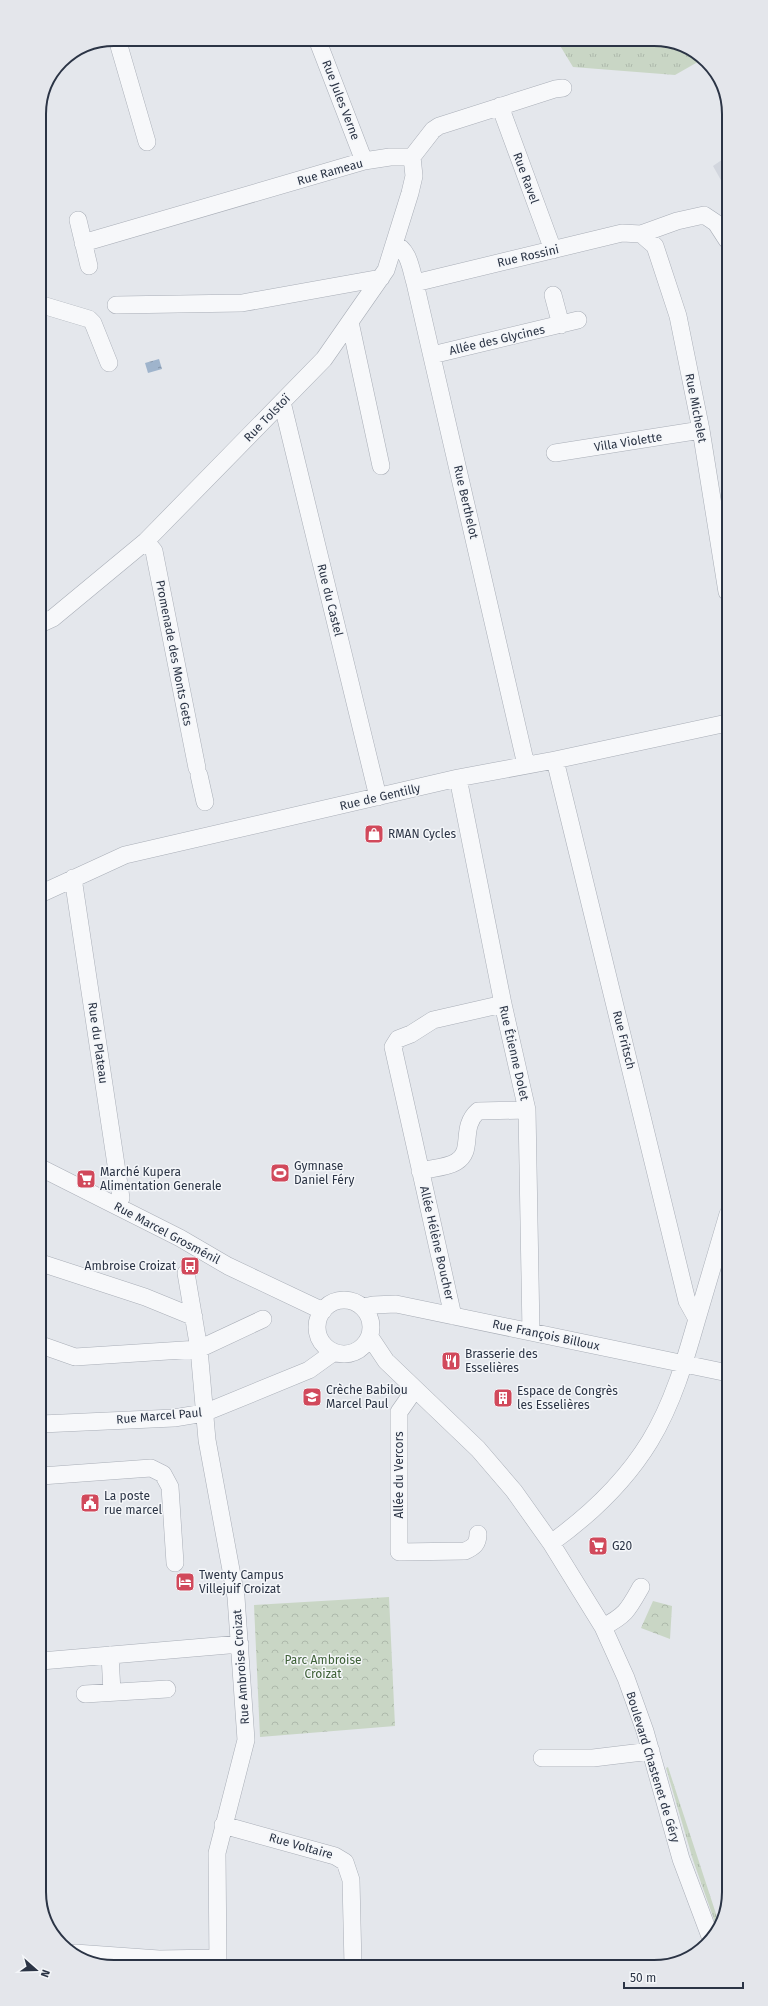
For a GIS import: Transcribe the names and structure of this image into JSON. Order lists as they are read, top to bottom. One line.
{"streets":{"street":["Rue Jules Verne","Rue Rameau","Rue Ravel","Rue Rossini","Allée des Glycines","Rue Michelet","Rue Tolstoï","Villa Violette","Rue Berthelot","Rue du Castel","Promenade des Monts Gets","Rue de Gentilly","Rue Fritsch","Rue du Plateau","Rue Étienne Dolet","Rue Marcel Grosménil","Allée Hélène Boucher","Rue François Billoux","Rue Marcel Paul","Allée du Vercors","Rue Ambroise Croizat","Boulevard Chastenet de Géry","Rue Voltaire"]},"crossings":[["Rue Jules Verne","Rue Rameau"],["Rue Rameau","Rue Tolstoï"],["Rue Ravel","Rue Rossini"],["Rue Rossini","Rue Michelet"],["Rue Rossini","Rue Berthelot"],["Allée des Glycines","Rue Berthelot"],["Rue Michelet","Villa Violette"],["Rue Tolstoï","Rue Berthelot"],["Rue Tolstoï","Rue du Castel"],["Rue Tolstoï","Promenade des Monts Gets"],["Rue Berthelot","Rue de Gentilly"],["Rue du Castel","Rue de Gentilly"],["Rue de Gentilly","Rue Fritsch"],["Rue de Gentilly","Rue du Plateau"],["Rue de Gentilly","Rue Étienne Dolet"],["Rue du Plateau","Rue Marcel Grosménil"],["Rue Étienne Dolet","Allée Hélène Boucher"],["Rue Étienne Dolet","Rue François Billoux"],["Rue Marcel Grosménil","Rue François Billoux"],["Rue Marcel Grosménil","Rue Marcel Paul"],["Rue Marcel Grosménil","Boulevard Chastenet de Géry"],["Allée Hélène Boucher","Rue François Billoux"],["Rue François Billoux","Rue Marcel Paul"],["Rue François Billoux","Boulevard Chastenet de Géry"],["Rue Marcel Paul","Rue Ambroise Croizat"],["Rue Marcel Paul","Boulevard Chastenet de Géry"],["Allée du Vercors","Boulevard Chastenet de Géry"],["Rue Ambroise Croizat","Rue Voltaire"]],"parks":["Parc Ambroise Croizat"],"places":{"shop":["RMAN Cycles"],"sports":["Gymnase Daniel Féry"],"supermarket":["Marché Kupera Alimentation Generale","G20"],"bus stop":["Ambroise Croizat"],"restaurant":["Brasserie des Esselières"],"school or university":["Crèche Babilou Marcel Paul"],"building":["Espace de Congrès les Esselières"],"public building":["La poste rue marcel"],"hotel":["Twenty Campus Villejuif Croizat"]},"scale_bar":"50 m","north":"right"}
